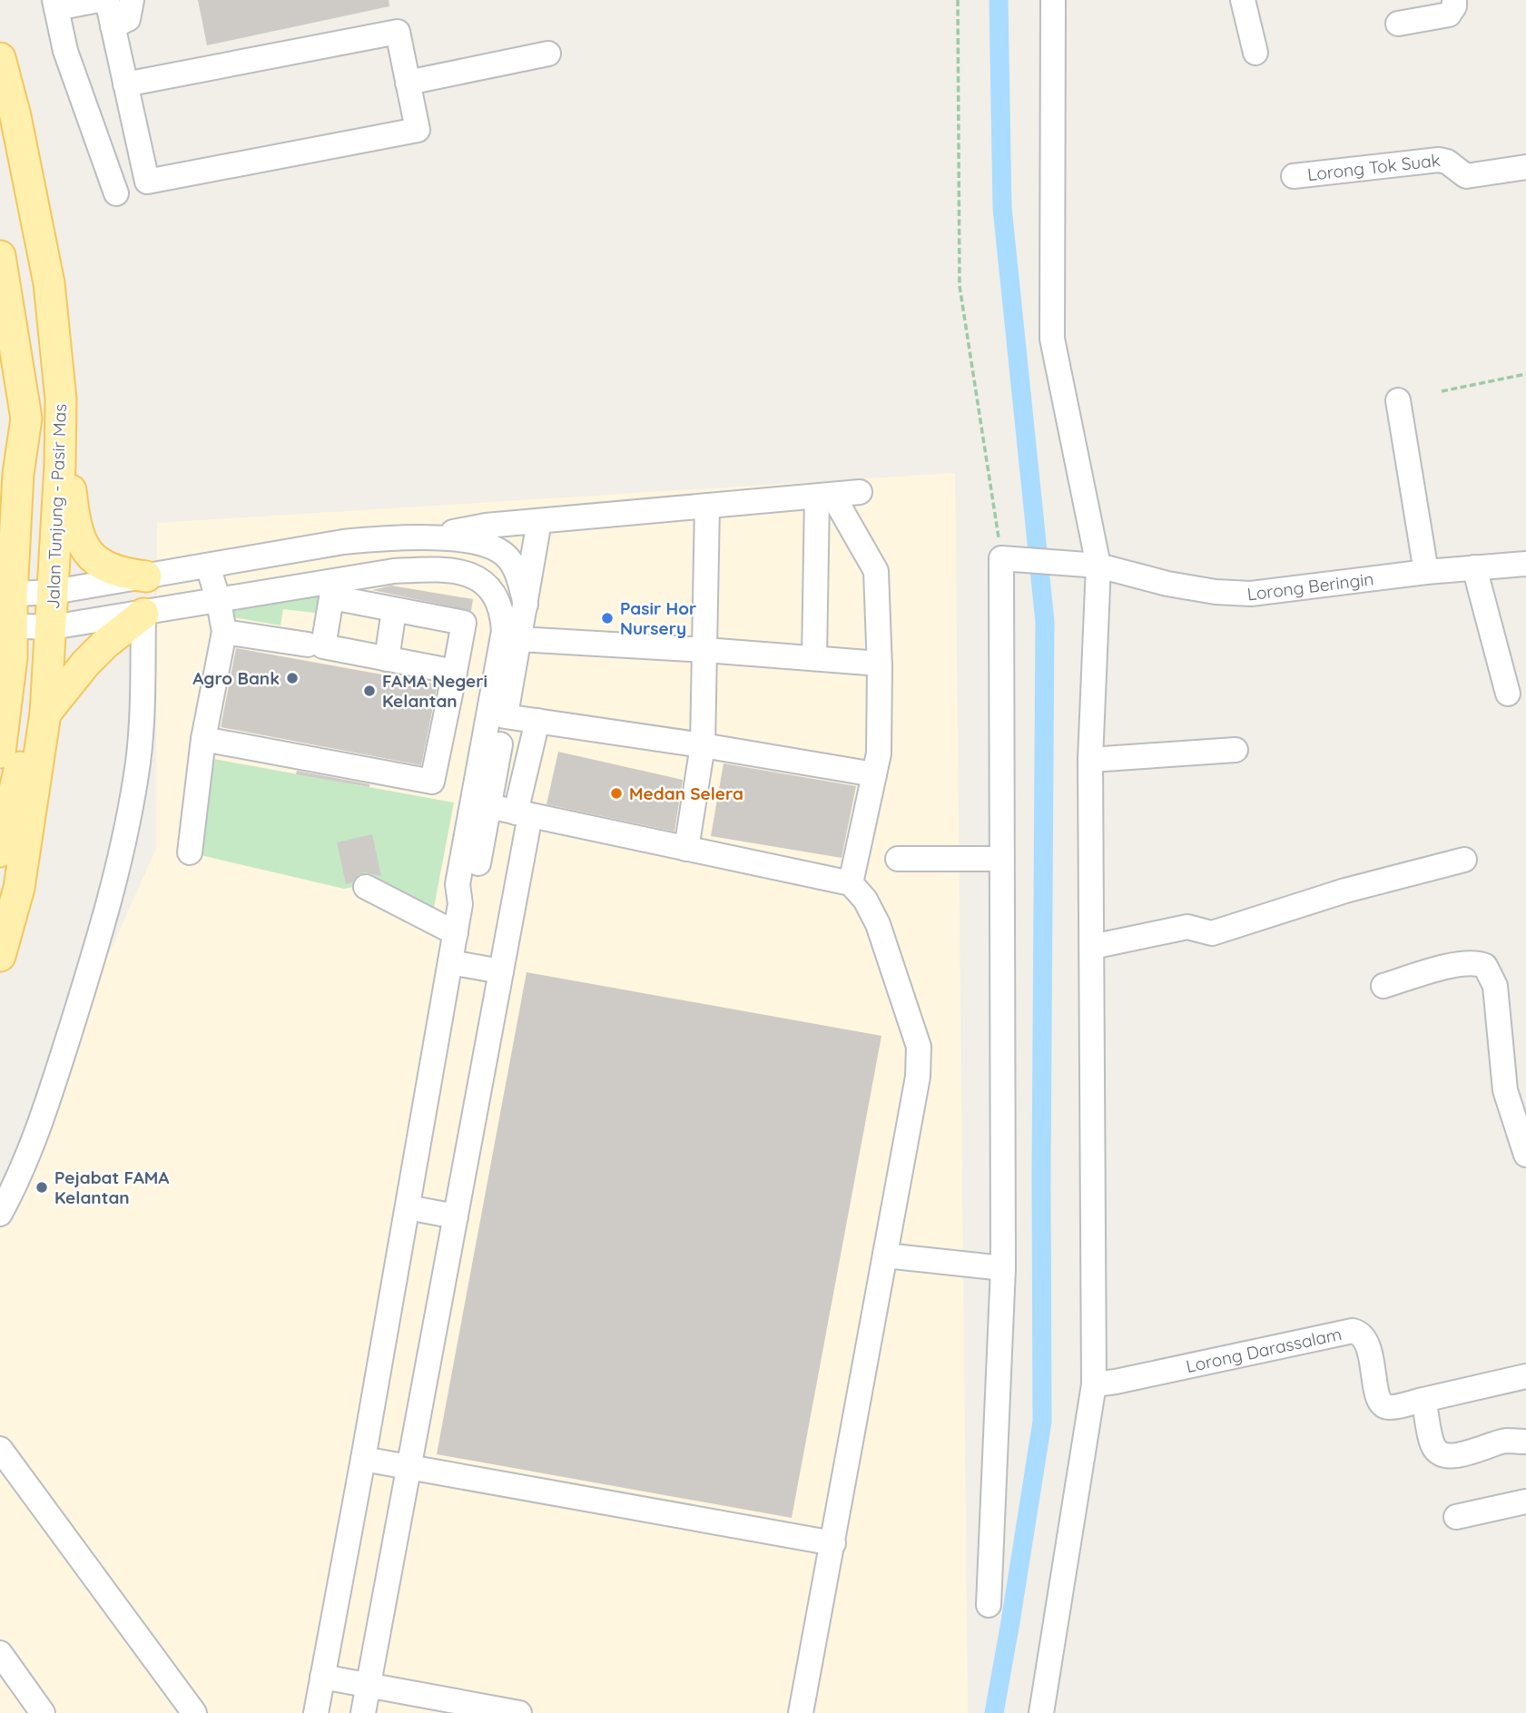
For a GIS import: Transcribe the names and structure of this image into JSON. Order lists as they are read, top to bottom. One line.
{"streets":{"main road":["Jalan Tunjung - Pasir Mas"],"street":["Lorong Tok Suak","Lorong Beringin","Lorong Darassalam"]},"places":["Pasir Hor Nursery","Agro Bank","FAMA Negeri Kelantan","Medan Selera","Pejabat FAMA Kelantan"]}
